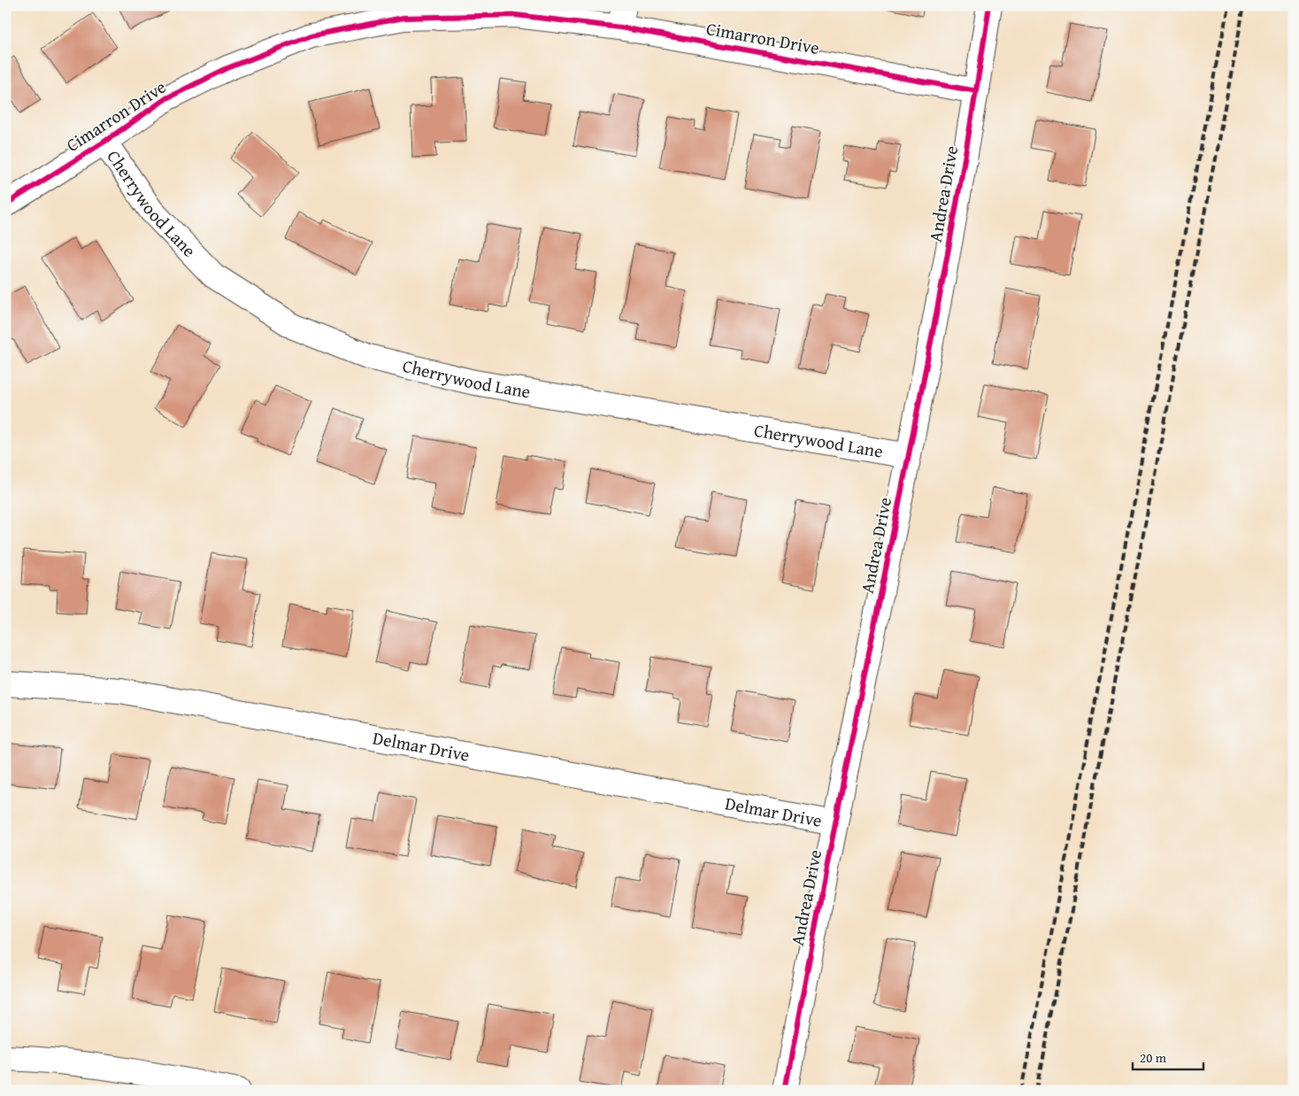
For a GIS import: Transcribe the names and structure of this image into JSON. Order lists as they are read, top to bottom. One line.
{"streets":{"street":["Cimarron Drive","Andrea Drive","Cherrywood Lane","Delmar Drive"]},"crossings":[["Cimarron Drive","Andrea Drive"],["Cimarron Drive","Cherrywood Lane"],["Andrea Drive","Cherrywood Lane"],["Andrea Drive","Delmar Drive"]],"scale_bar":"20 m"}
